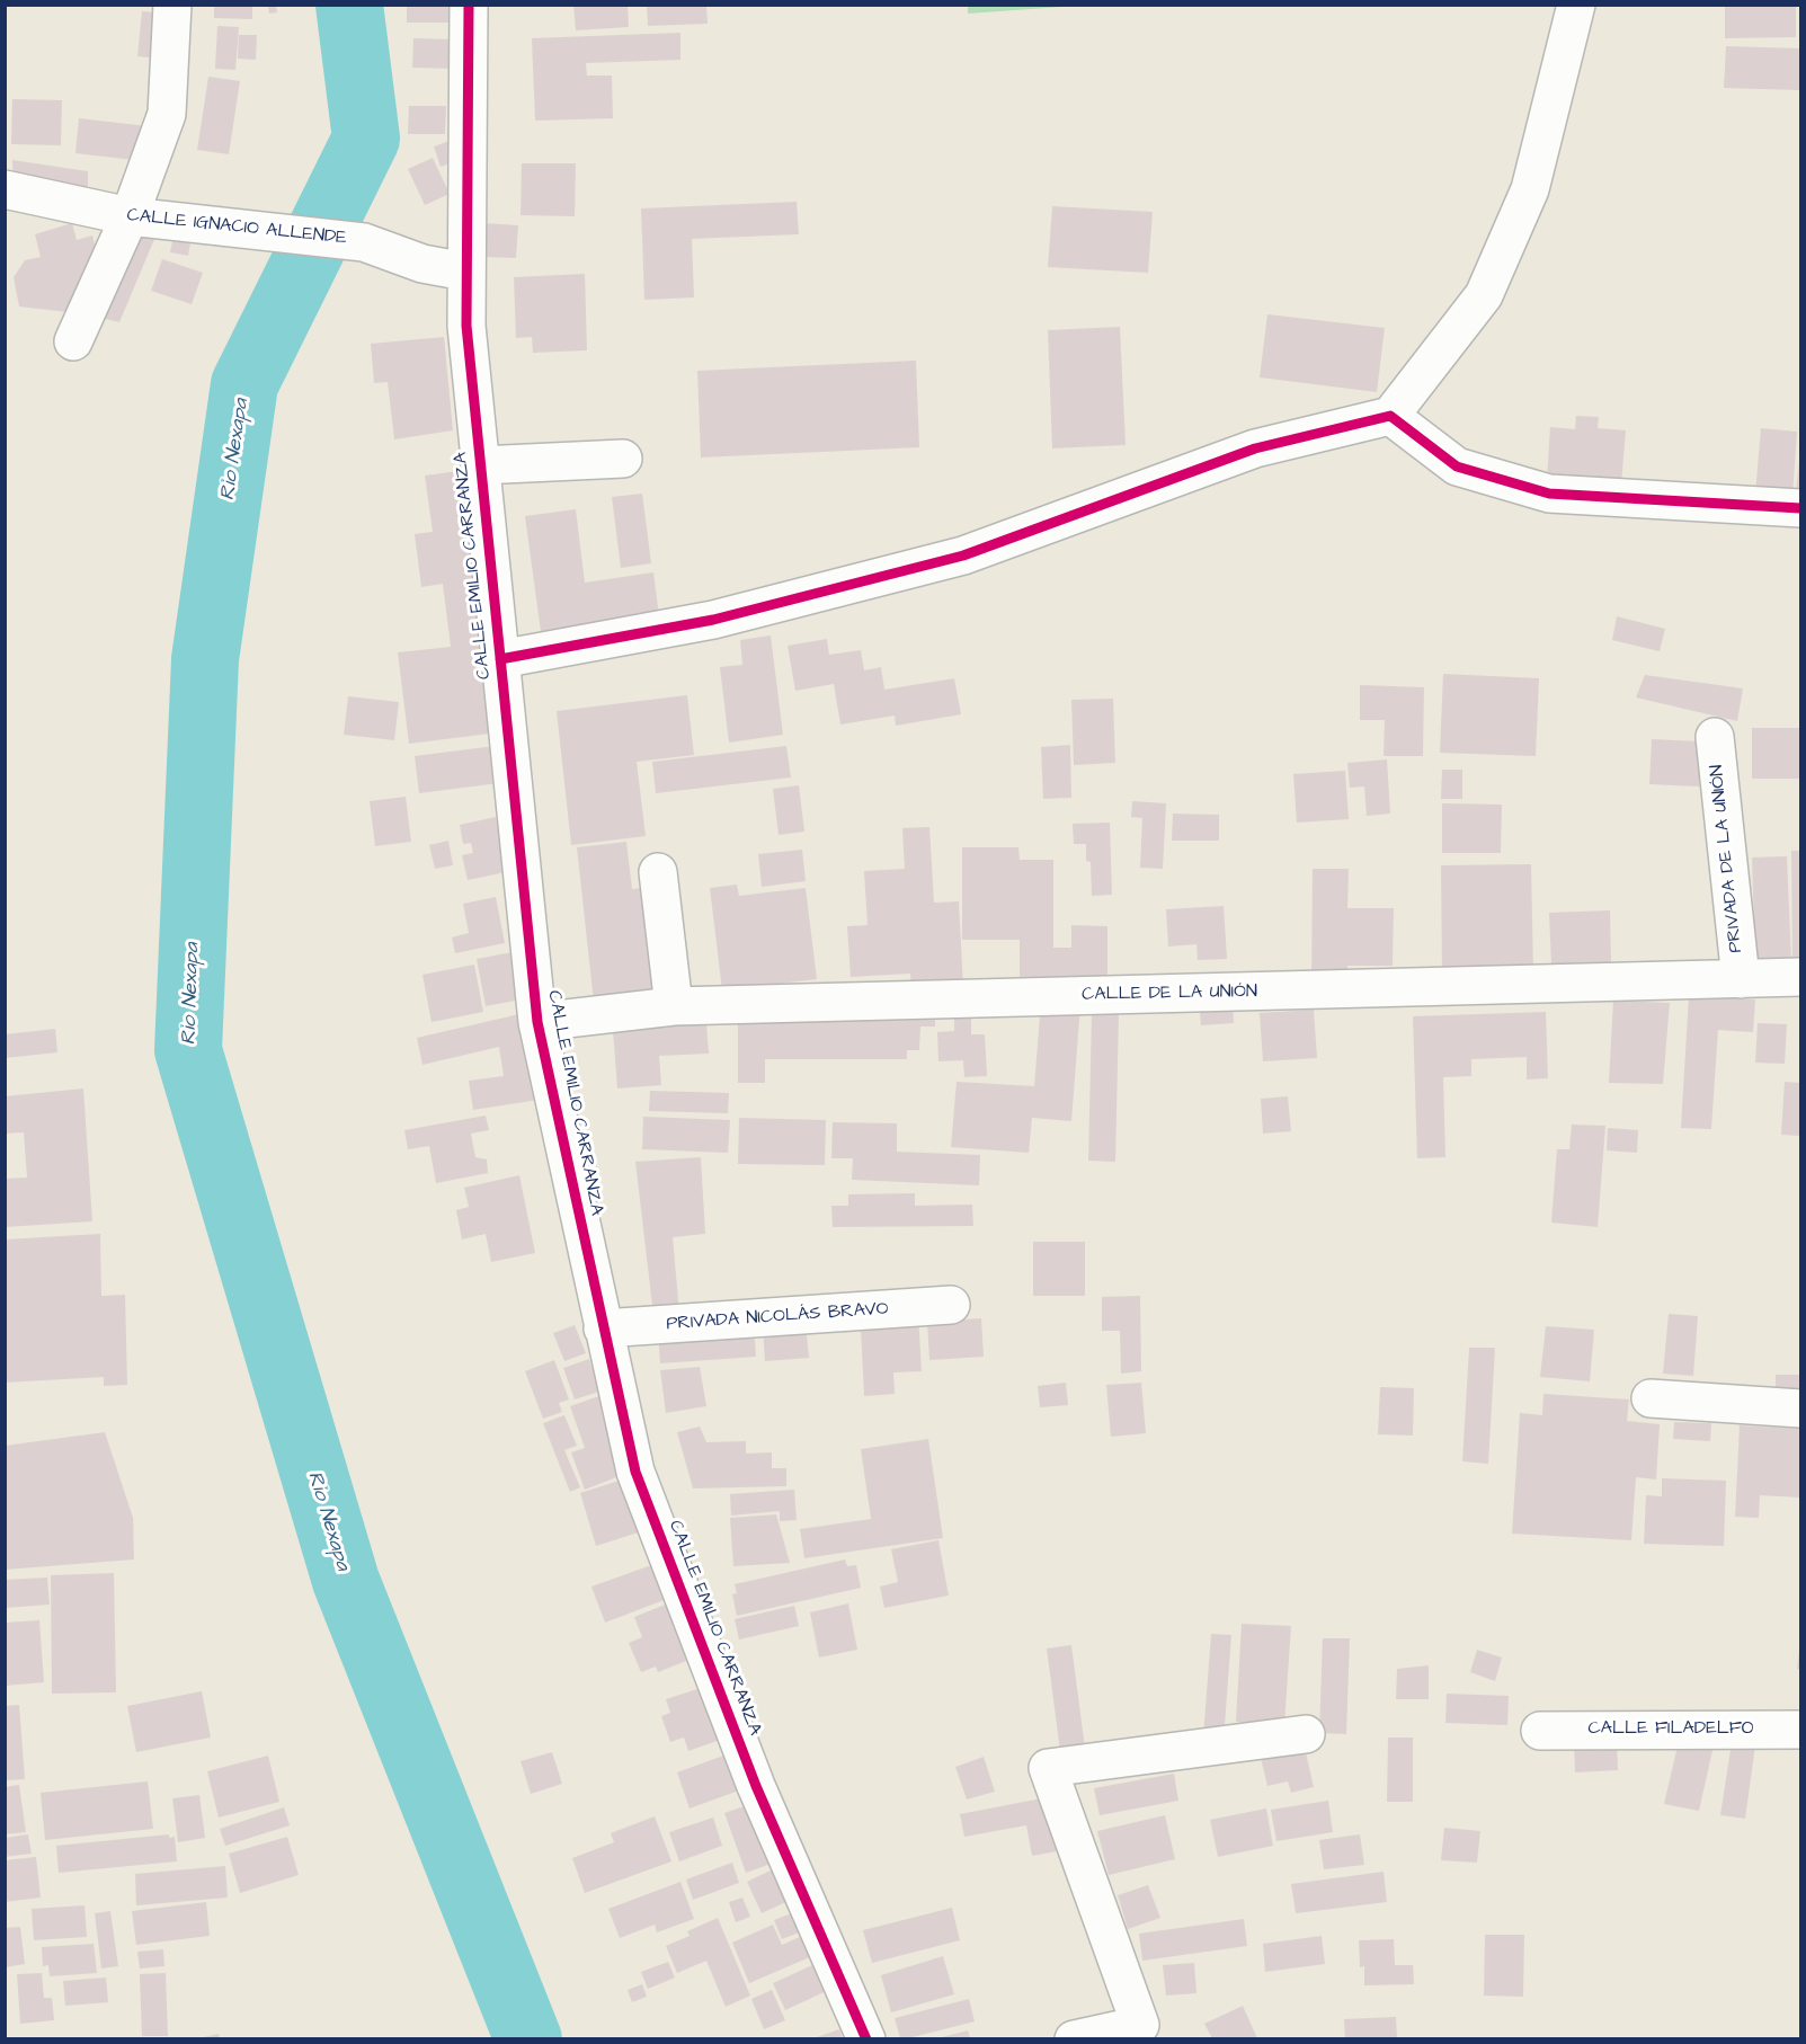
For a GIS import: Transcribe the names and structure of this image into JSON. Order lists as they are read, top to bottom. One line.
{"streets":{"street":["CALLE IGNACIO ALLENDE","CALLE EMILIO CARRANZA","PRIVADA DE LA UNIÓN","CALLE DE LA UNIÓN","PRIVADA NICOLÁS BRAVO","CALLE FILADELFO"]},"crossings":[["CALLE IGNACIO ALLENDE","CALLE EMILIO CARRANZA"],["CALLE EMILIO CARRANZA","CALLE DE LA UNIÓN"],["CALLE EMILIO CARRANZA","PRIVADA NICOLÁS BRAVO"],["PRIVADA DE LA UNIÓN","CALLE DE LA UNIÓN"]],"water":["Rio Nexapa"]}
